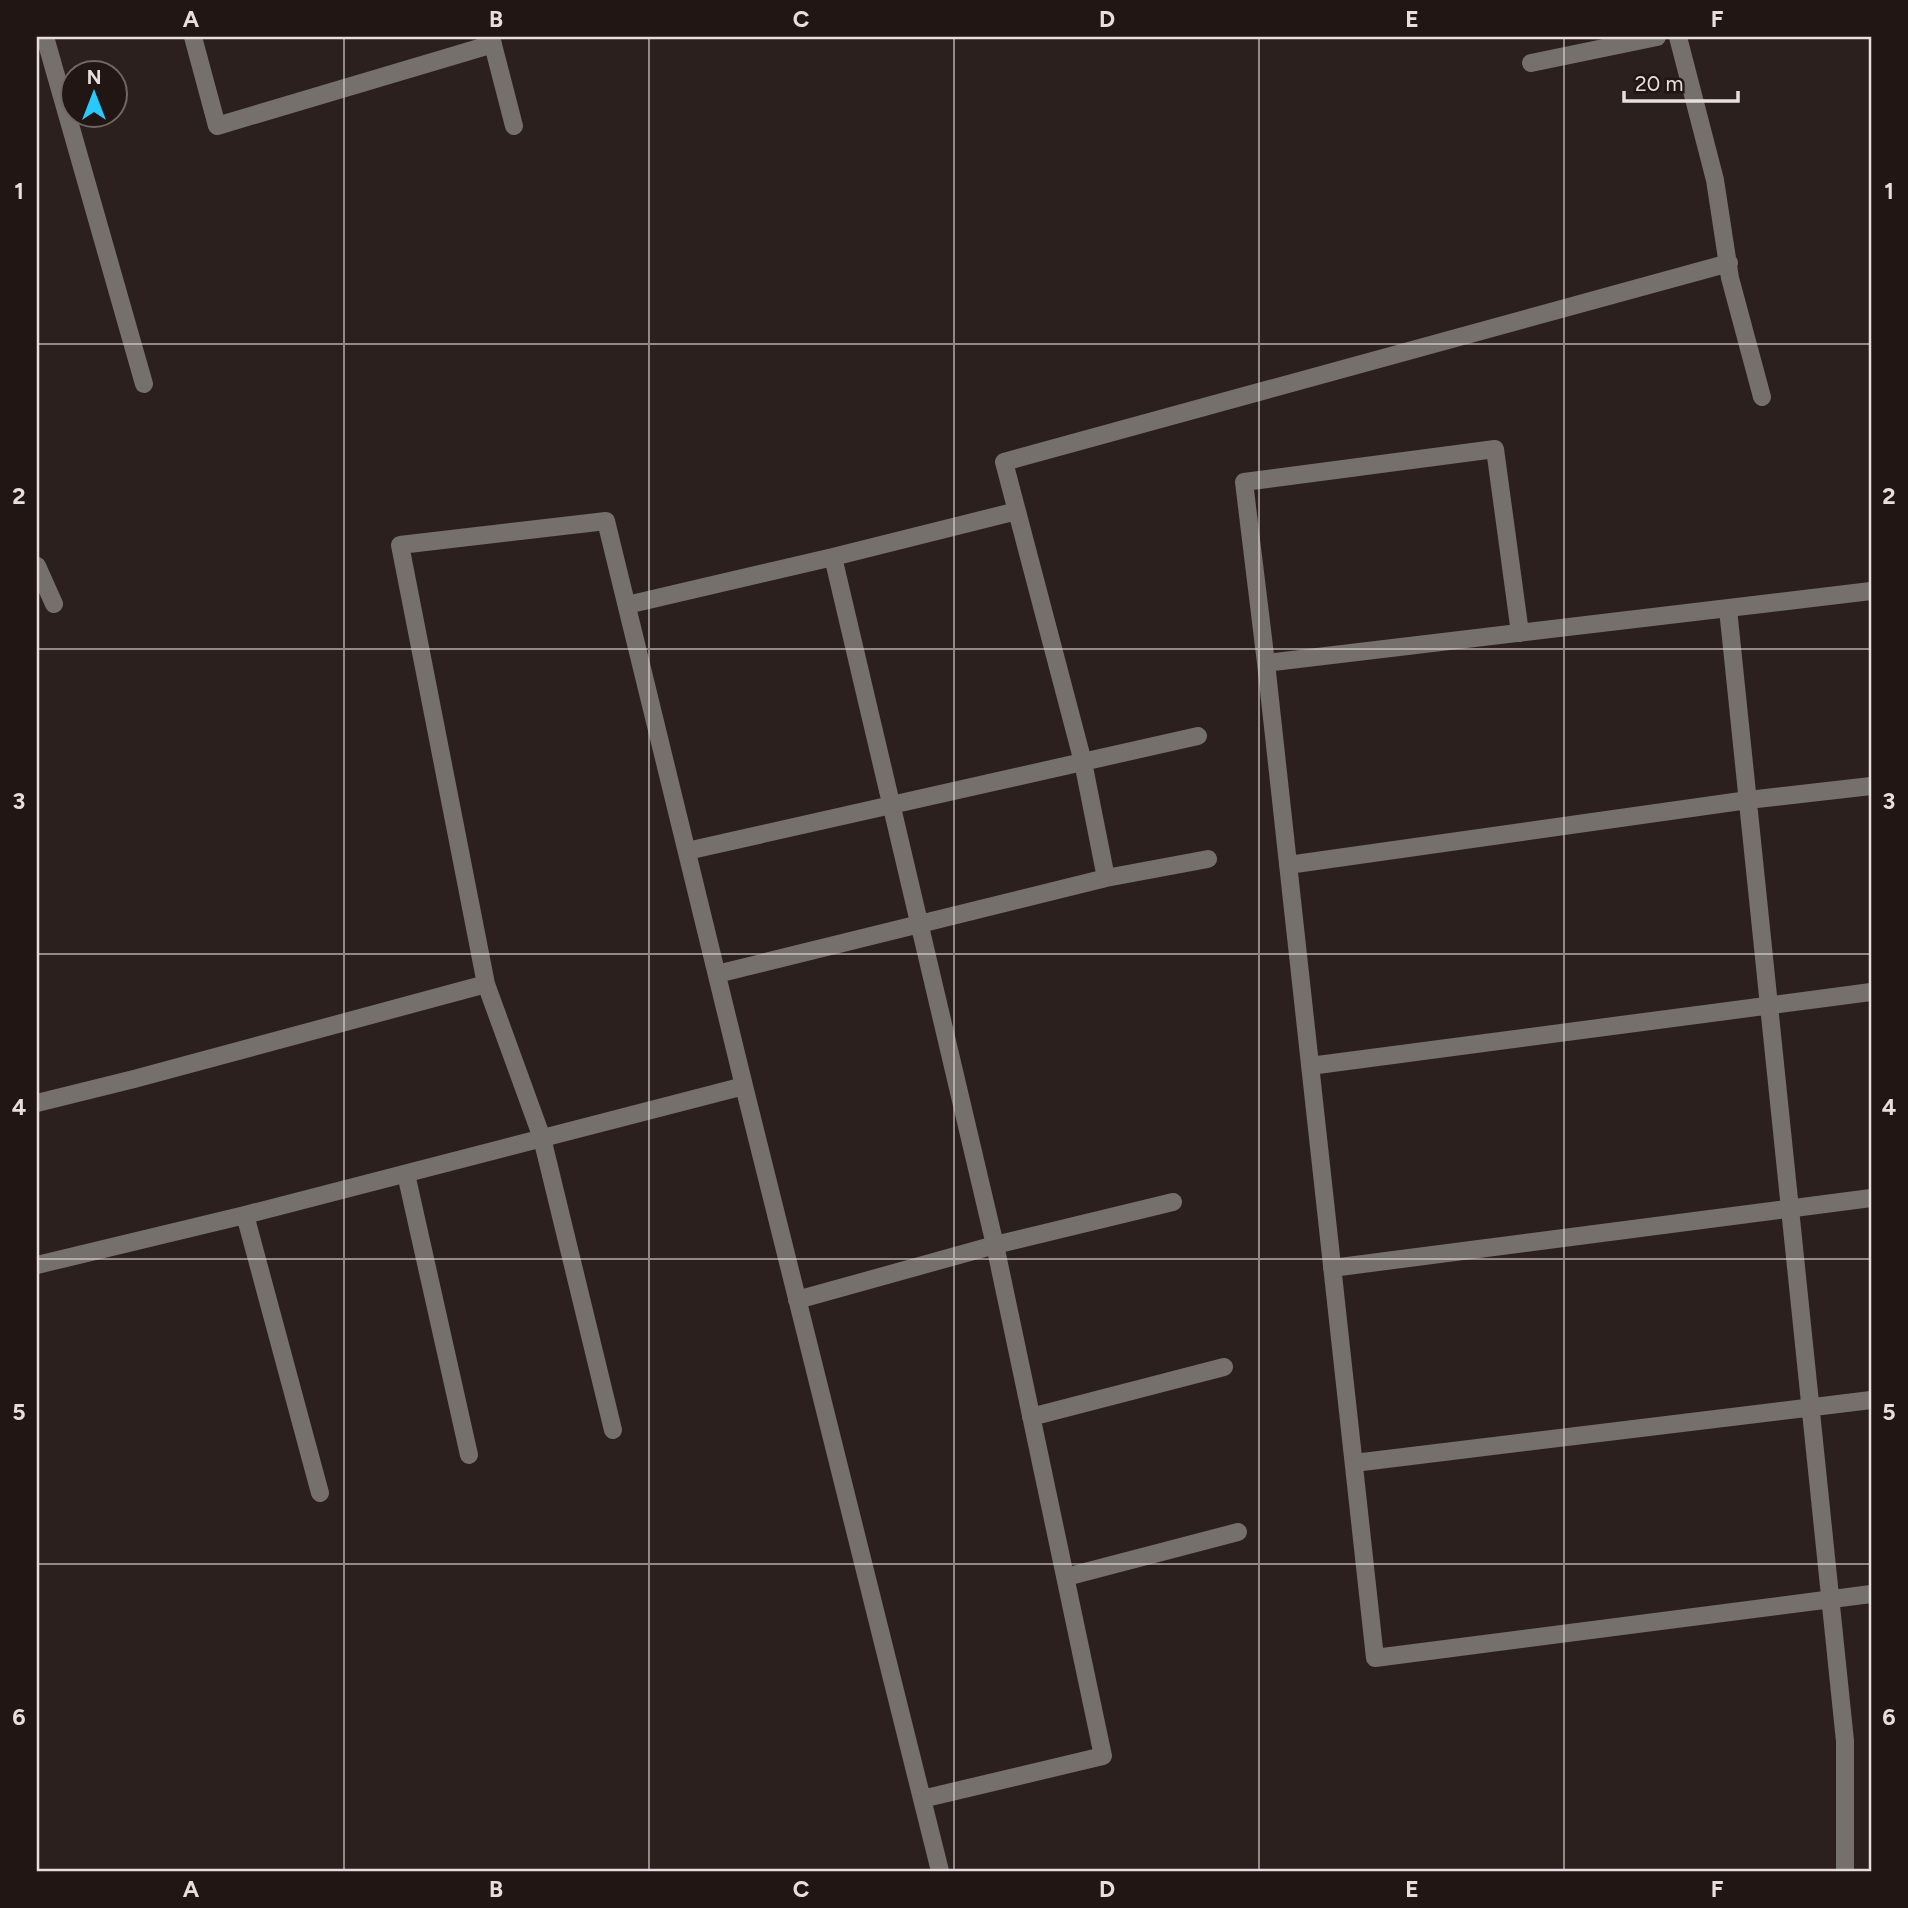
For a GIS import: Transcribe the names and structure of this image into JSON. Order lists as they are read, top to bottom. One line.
{"scale_bar":"20 m","north":"top","grid":{"columns":["A","B","C","D","E","F"],"rows":["1","2","3","4","5","6"]}}
